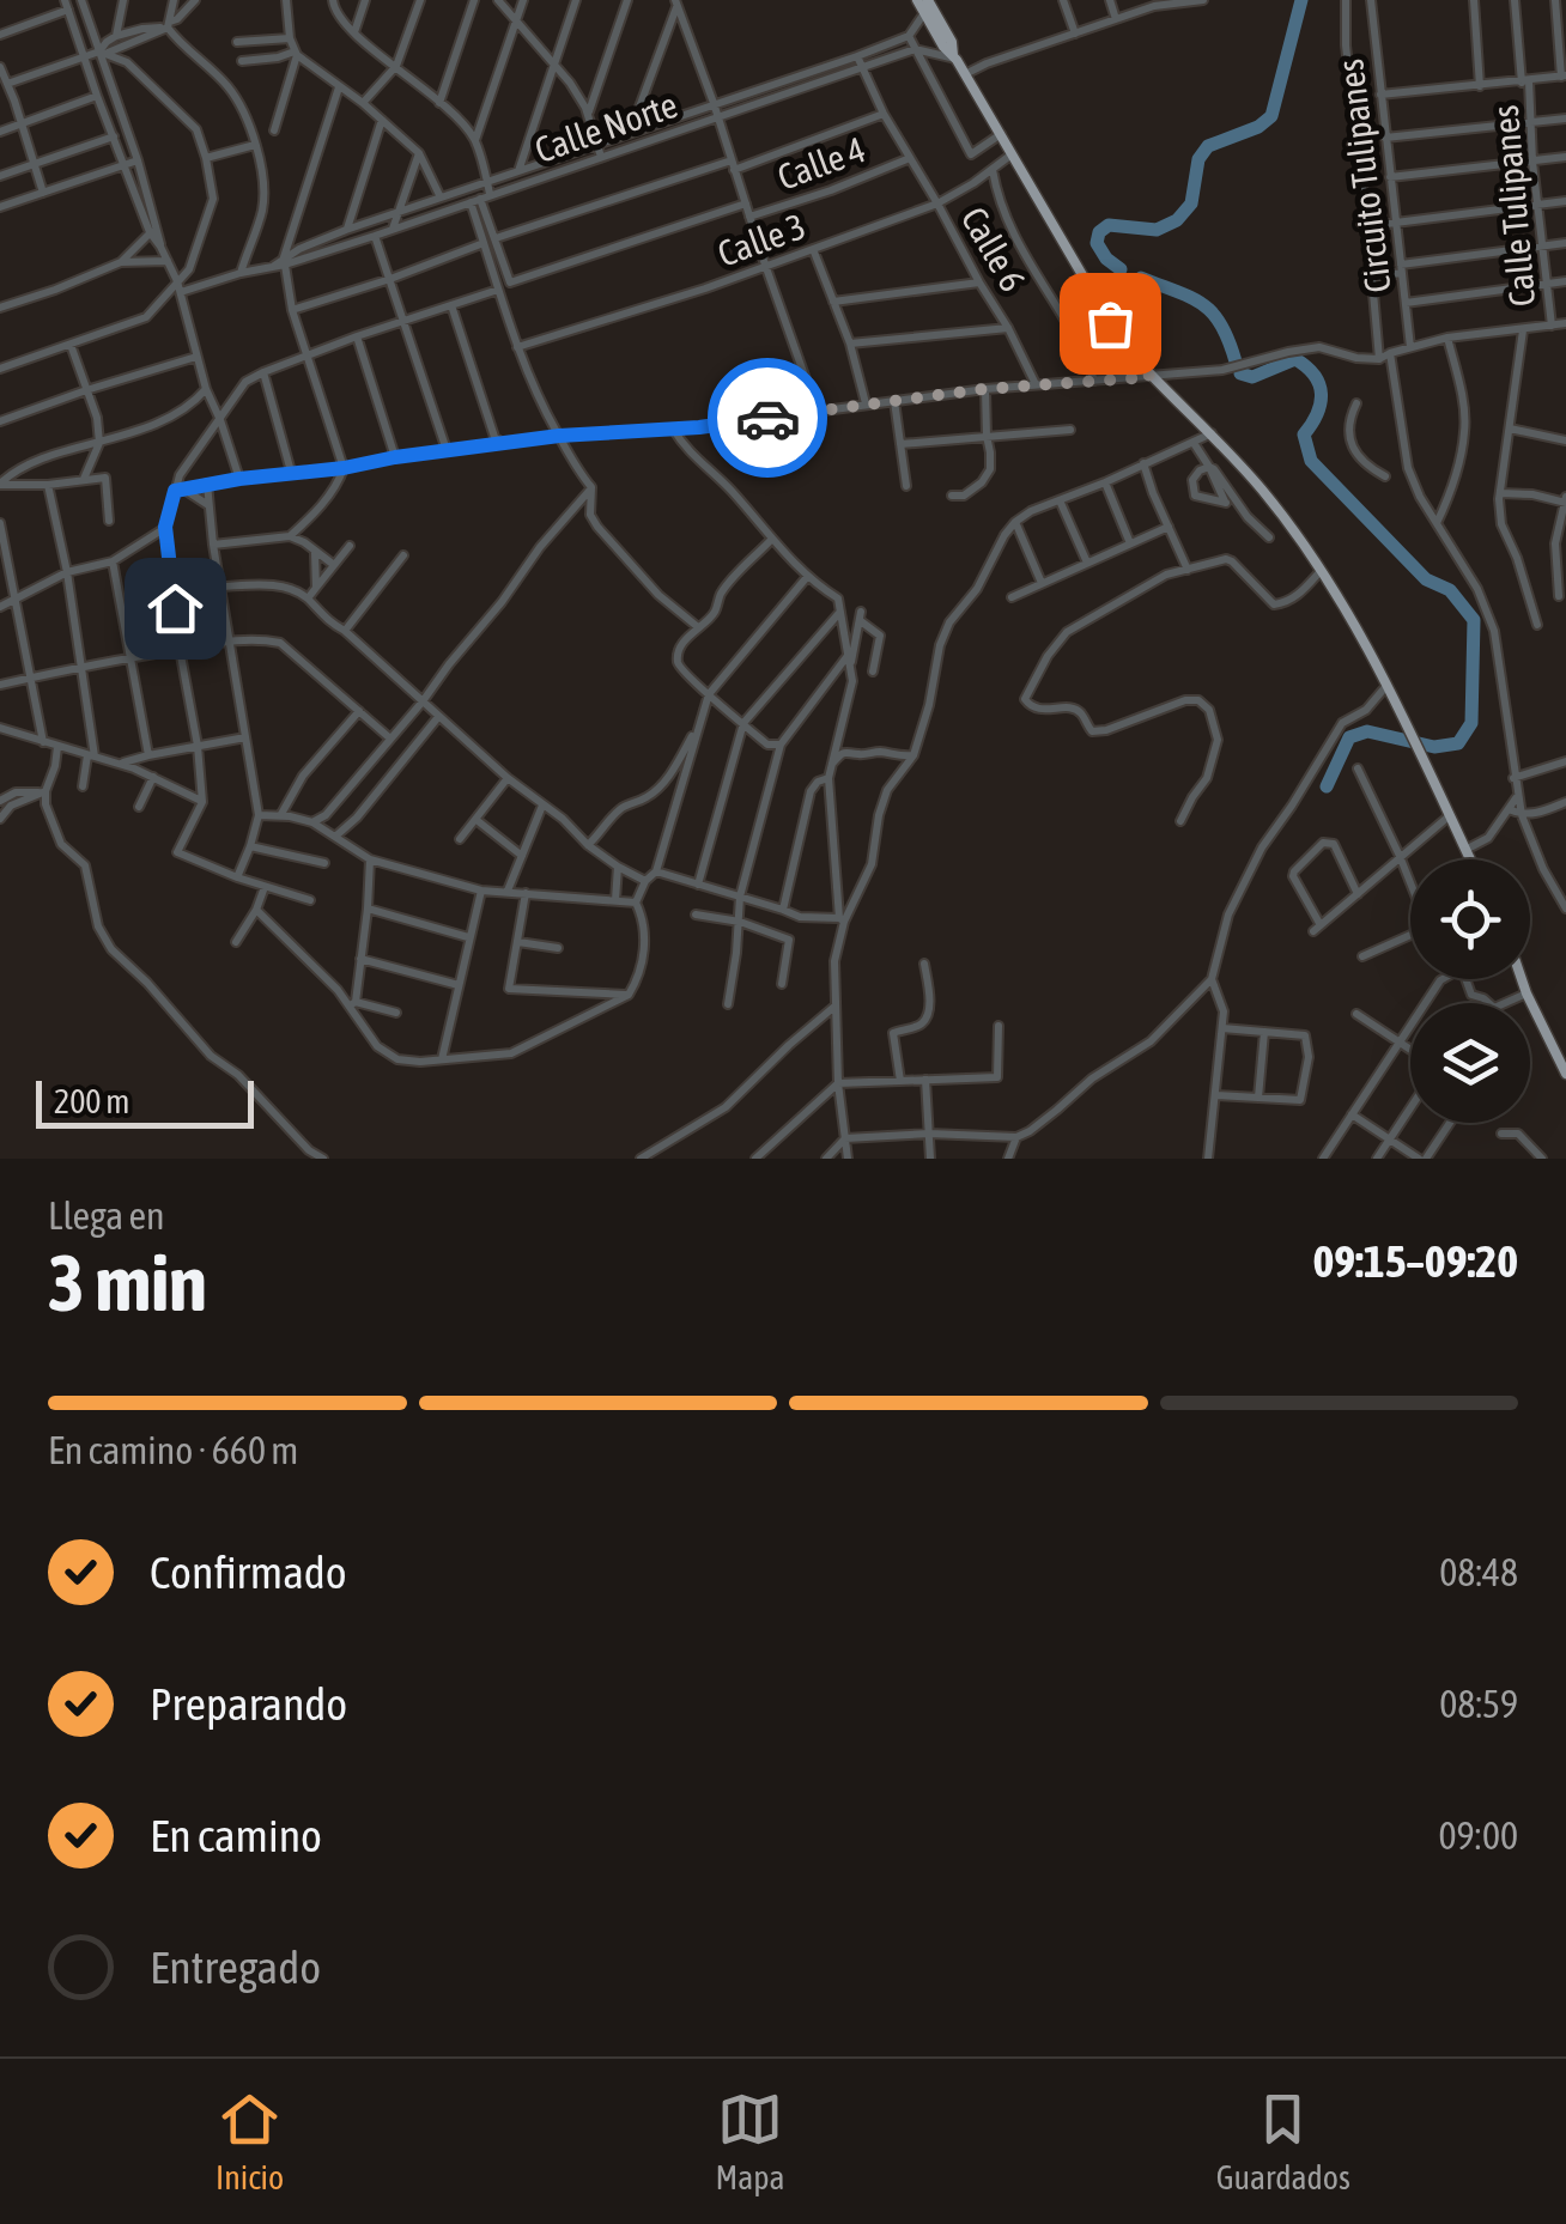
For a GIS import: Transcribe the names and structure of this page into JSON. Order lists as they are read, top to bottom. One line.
{"streets":{"street":["Calle Norte","Calle 4","Circuito Tulipanes","Calle Tulipanes","Calle 3","Calle 6"]},"crossings":[["Calle Norte","Calle 6"],["Calle 4","Calle 6"],["Calle 3","Calle 6"]],"scale_bar":"200 m","page":{"scale":"200 m","heading":["3 min","Llega en","09:15–09:20"],"bar":"En camino · 660 m","list":[["Confirmado","08:48"],["Preparando","08:59"],["En camino","09:00"],"Entregado"],"tabs":["Inicio","Mapa","Guardados"]}}
